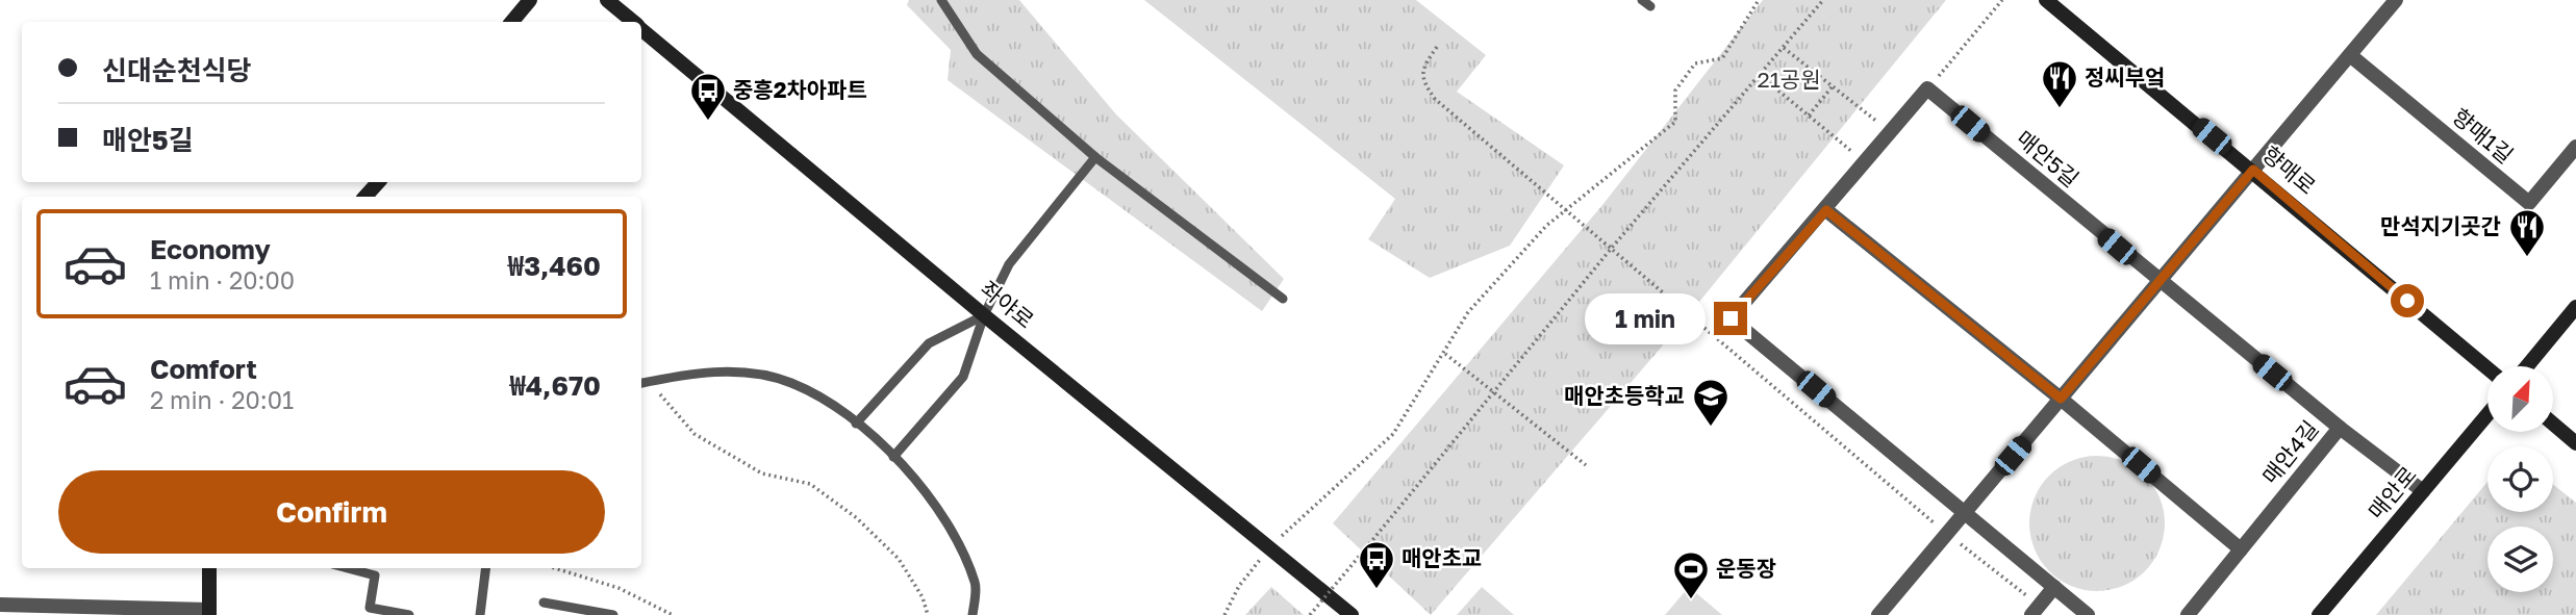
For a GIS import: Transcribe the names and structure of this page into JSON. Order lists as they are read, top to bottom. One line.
{"streets":{"street":["향매1길","매안5길","향매로","좌야로","매안4길","매안로"]},"crossings":[["매안5길","매안4길"]],"parks":["21공원"],"places":{"restaurant":["정씨부엌","만석지기곳간"],"bus stop":["중흥2차아파트","매안초교"],"school or university":["매안초등학교"],"sports":["운동장"]},"north":"top right","page":{"banner":["신대순천식당","매안5길"],"list":[{"name":"Economy","note":"1 min · 20:00","value":"₩3,460"},{"name":"Comfort","note":"2 min · 20:01","value":"₩4,670"}],"bubble":"1 min","buttons":"Confirm"}}
